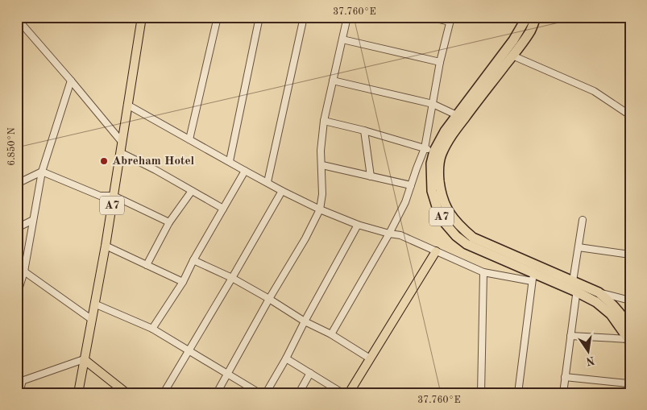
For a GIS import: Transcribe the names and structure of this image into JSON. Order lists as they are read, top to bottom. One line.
{"streets":{"highway":["A7"]},"places":["Abreham Hotel"],"north":"bottom","coordinates":["37.760°E","6.850°N"]}
